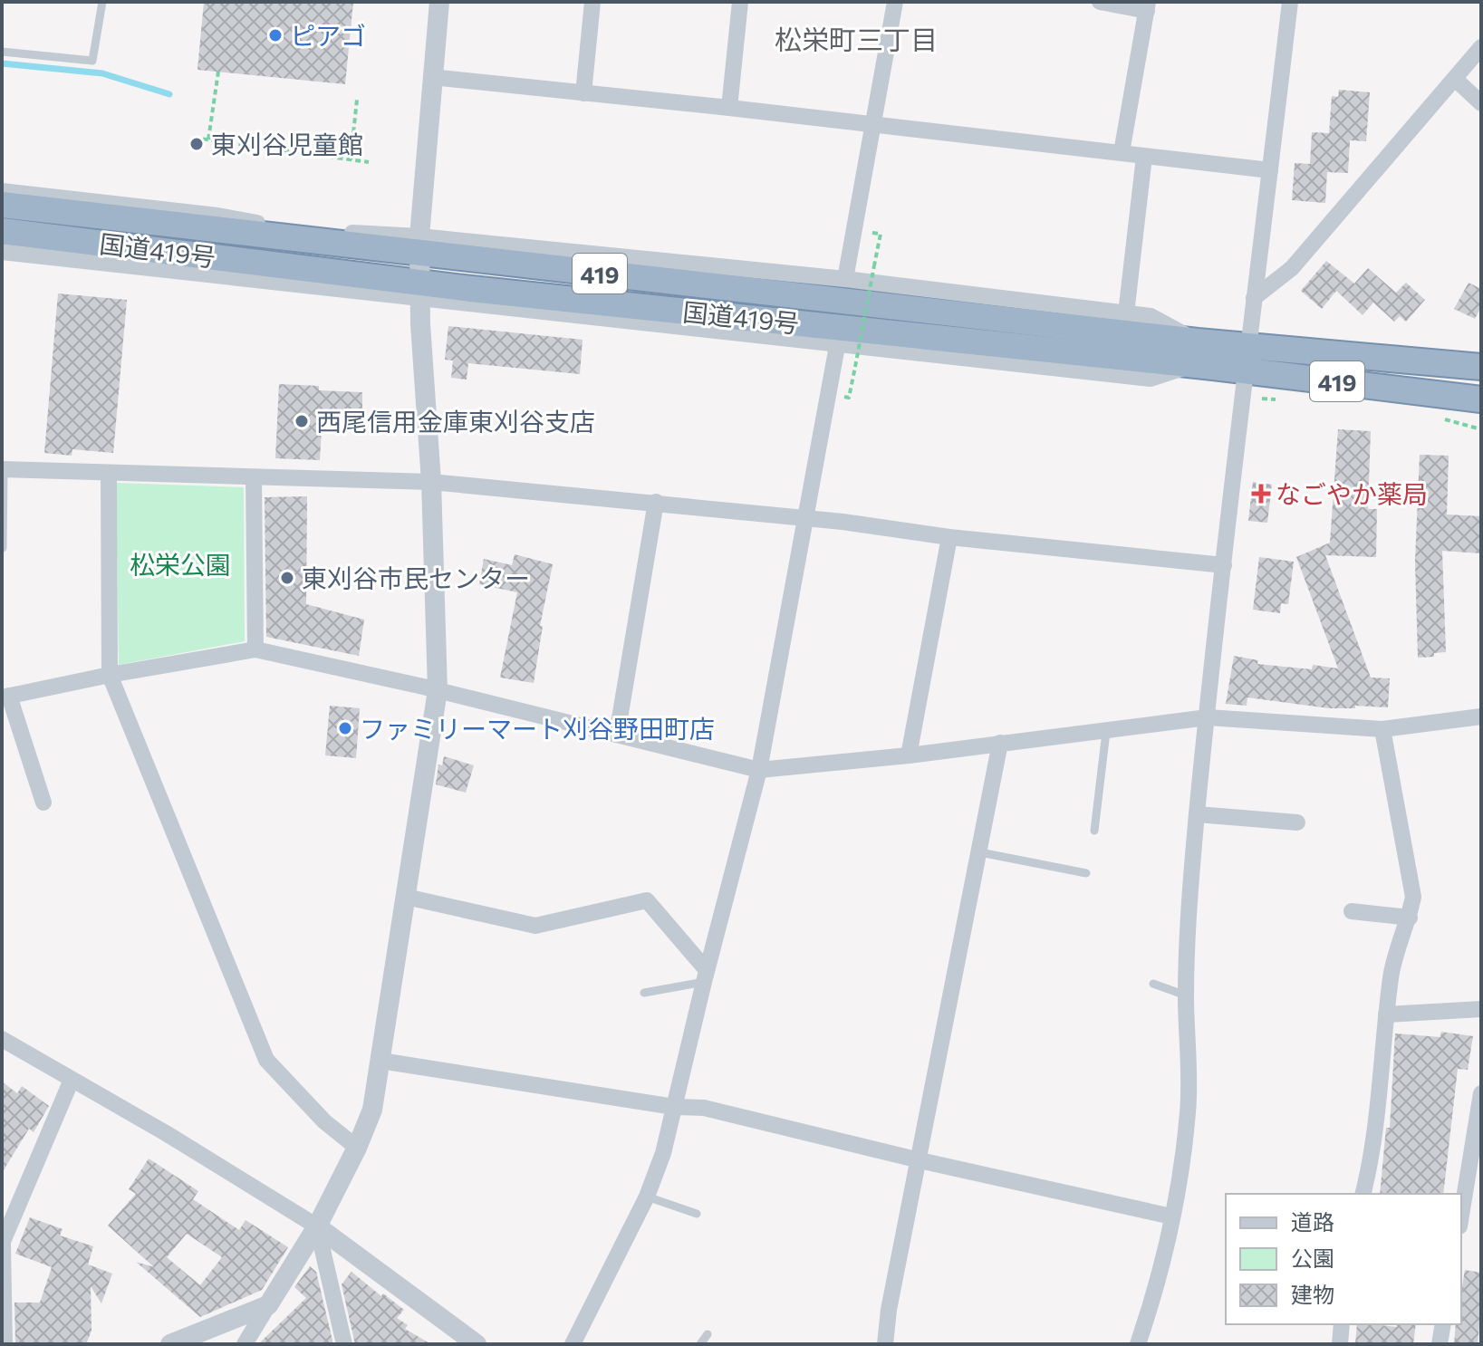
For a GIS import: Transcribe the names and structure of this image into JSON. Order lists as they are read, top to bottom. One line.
{"streets":{"highway":["国道419号","419"]},"districts":["松栄町三丁目"],"parks":["松栄公園"],"places":{"other":["ピアゴ","東刈谷児童館","西尾信用金庫東刈谷支店","東刈谷市民センター","ファミリーマート刈谷野田町店"],"health":["なごやか薬局"]},"legend":["道路","公園","建物"]}
